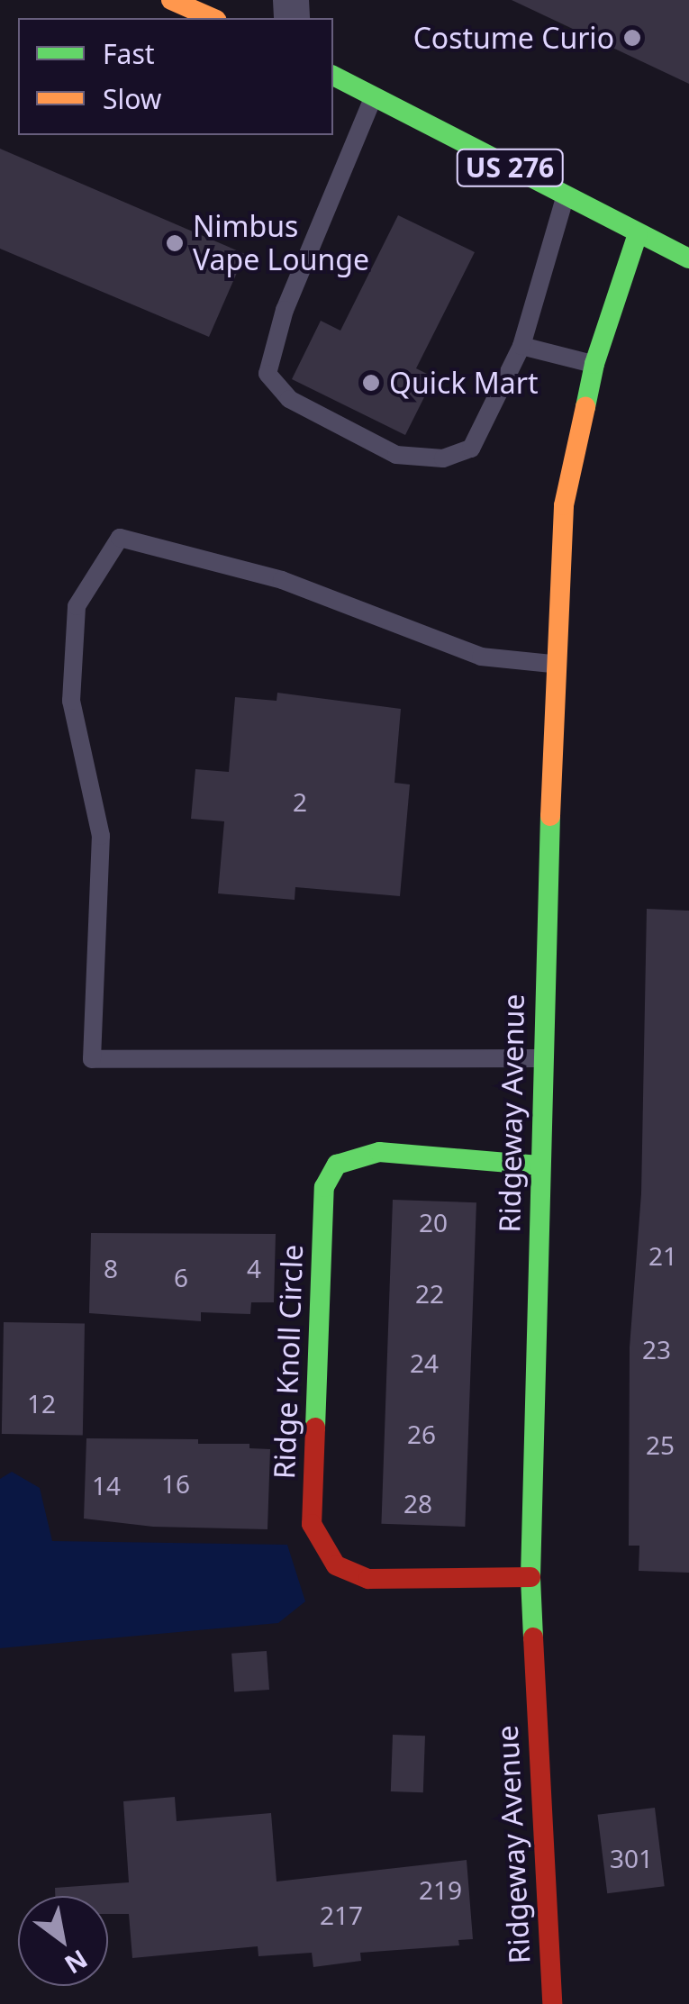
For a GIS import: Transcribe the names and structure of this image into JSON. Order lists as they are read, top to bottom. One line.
{"streets":{"street":["US 276","Ridgeway Avenue","Ridge Knoll Circle"]},"crossings":[["US 276","Ridgeway Avenue"],["Ridgeway Avenue","Ridge Knoll Circle"]],"places":["Costume Curio","Nimbus Vape Lounge","Quick Mart"],"house_numbers":["2","20","21","8","4","6","22","23","24","12","26","25","16","14","28","301","219","217"],"legend":["Fast","Slow"],"north":"bottom right"}
